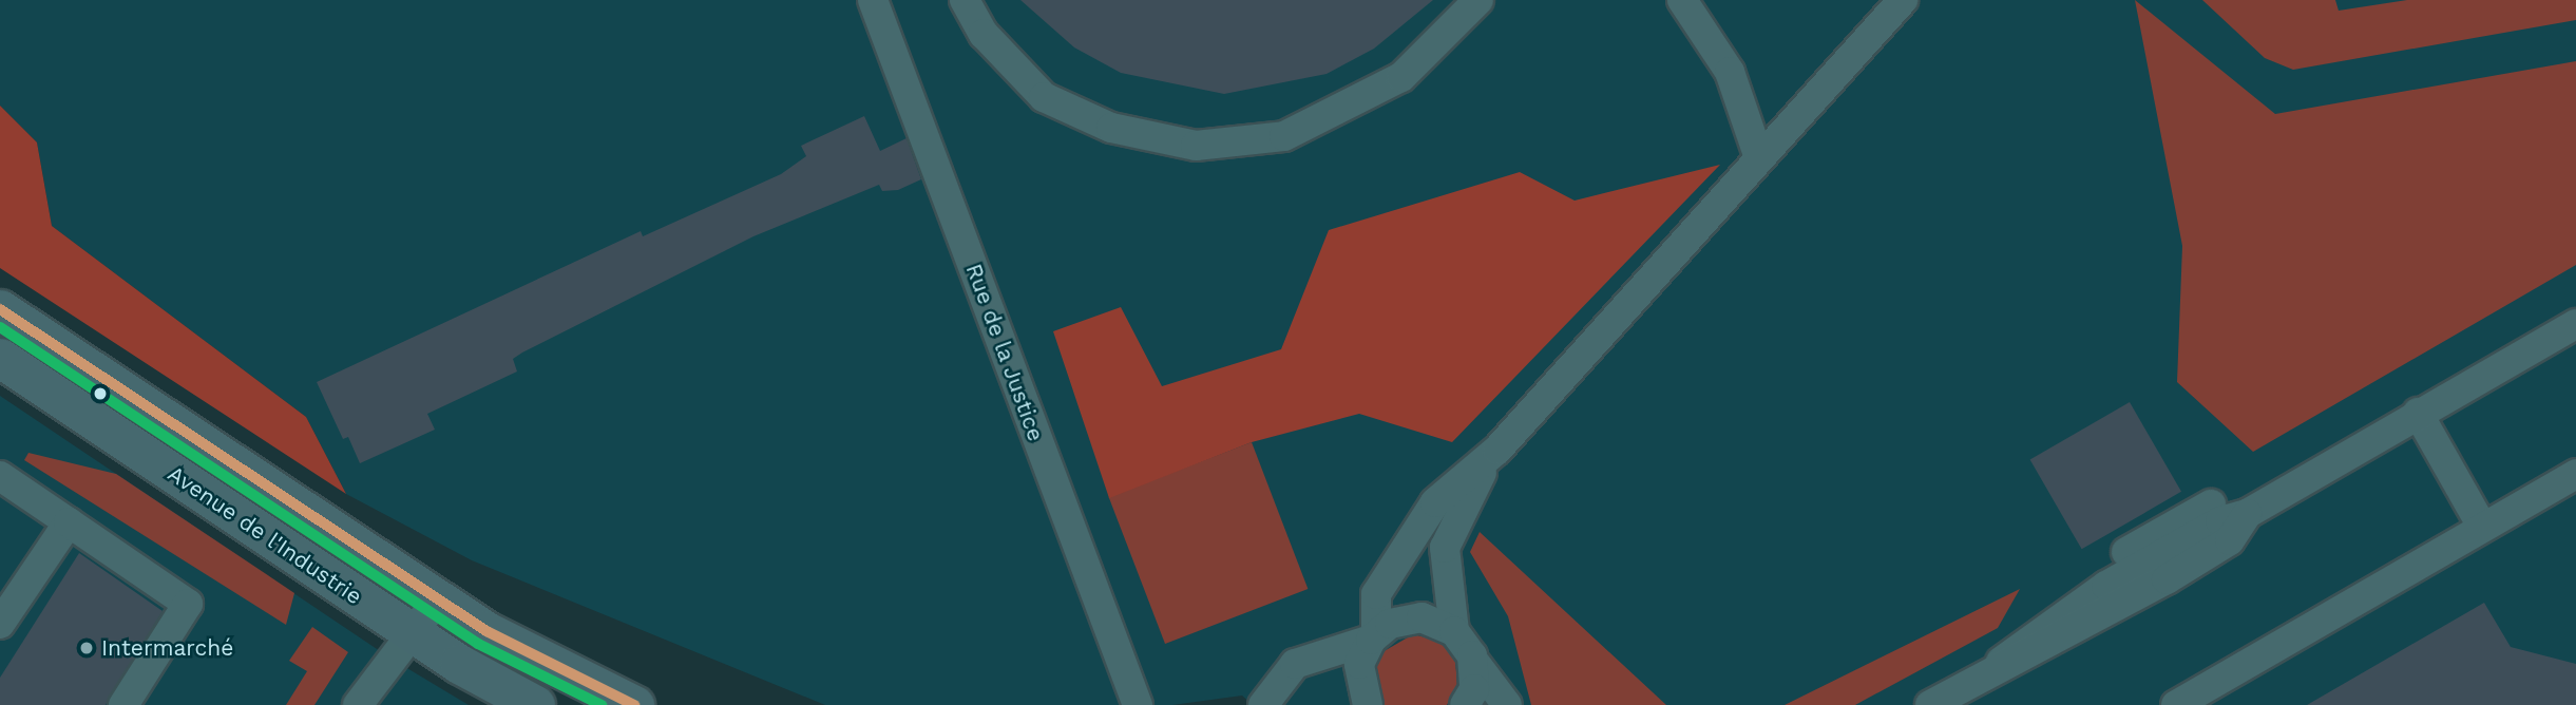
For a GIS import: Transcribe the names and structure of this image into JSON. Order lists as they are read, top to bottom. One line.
{"streets":{"main road":["Avenue de l'Industrie"],"street":["Rue de la Justice"]},"places":["Intermarché"]}
